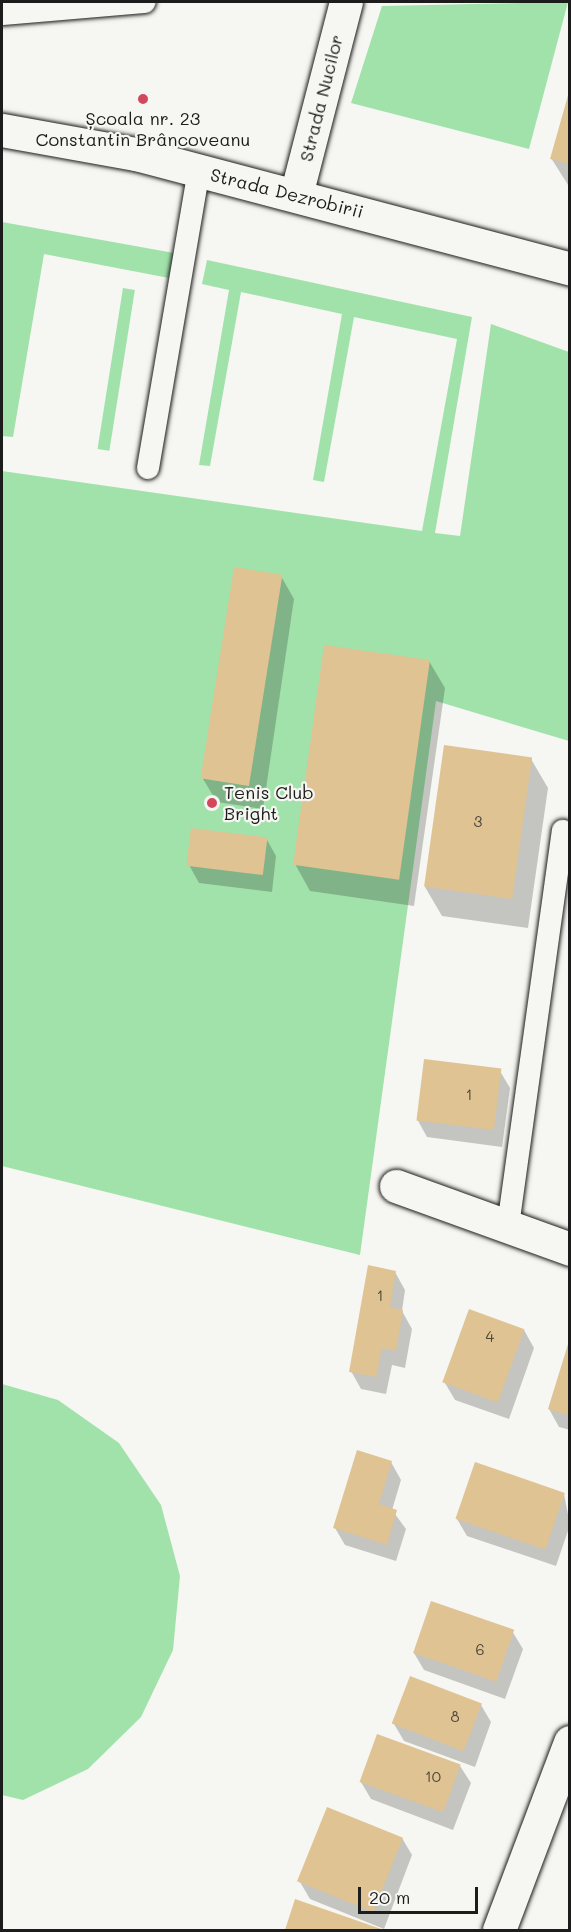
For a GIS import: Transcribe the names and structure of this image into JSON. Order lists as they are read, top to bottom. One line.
{"streets":{"street":["Strada Nucilor","Strada Dezrobirii"]},"crossings":[["Strada Nucilor","Strada Dezrobirii"]],"places":["Școala nr. 23 Constantin Brâncoveanu","Tenis Club Bright"],"house_numbers":["3","1","1","4","6","8","10"],"scale_bar":"20 m"}
